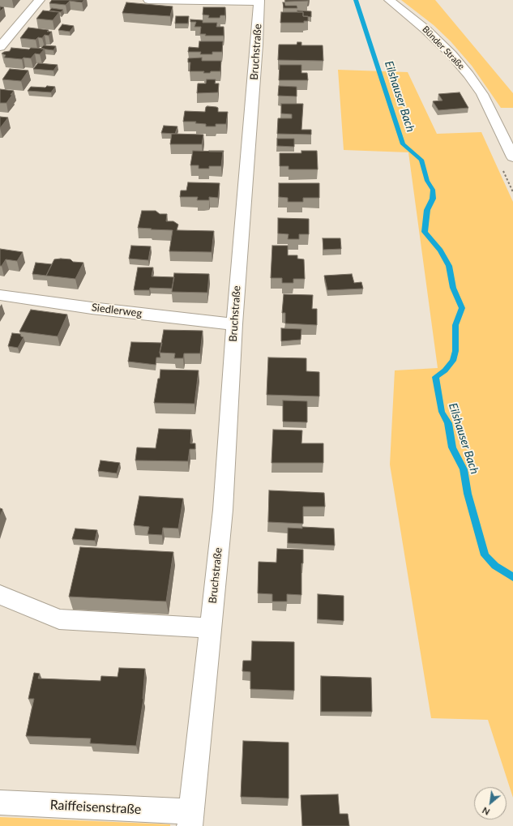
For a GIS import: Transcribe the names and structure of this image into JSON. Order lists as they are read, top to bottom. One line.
{"streets":{"street":["Bünder Straße","Bruchstraße","Siedlerweg","Raiffeisenstraße"]},"crossings":[["Bruchstraße","Siedlerweg"],["Bruchstraße","Raiffeisenstraße"]],"water":["Eilshauser Bach"],"north":"bottom left"}
